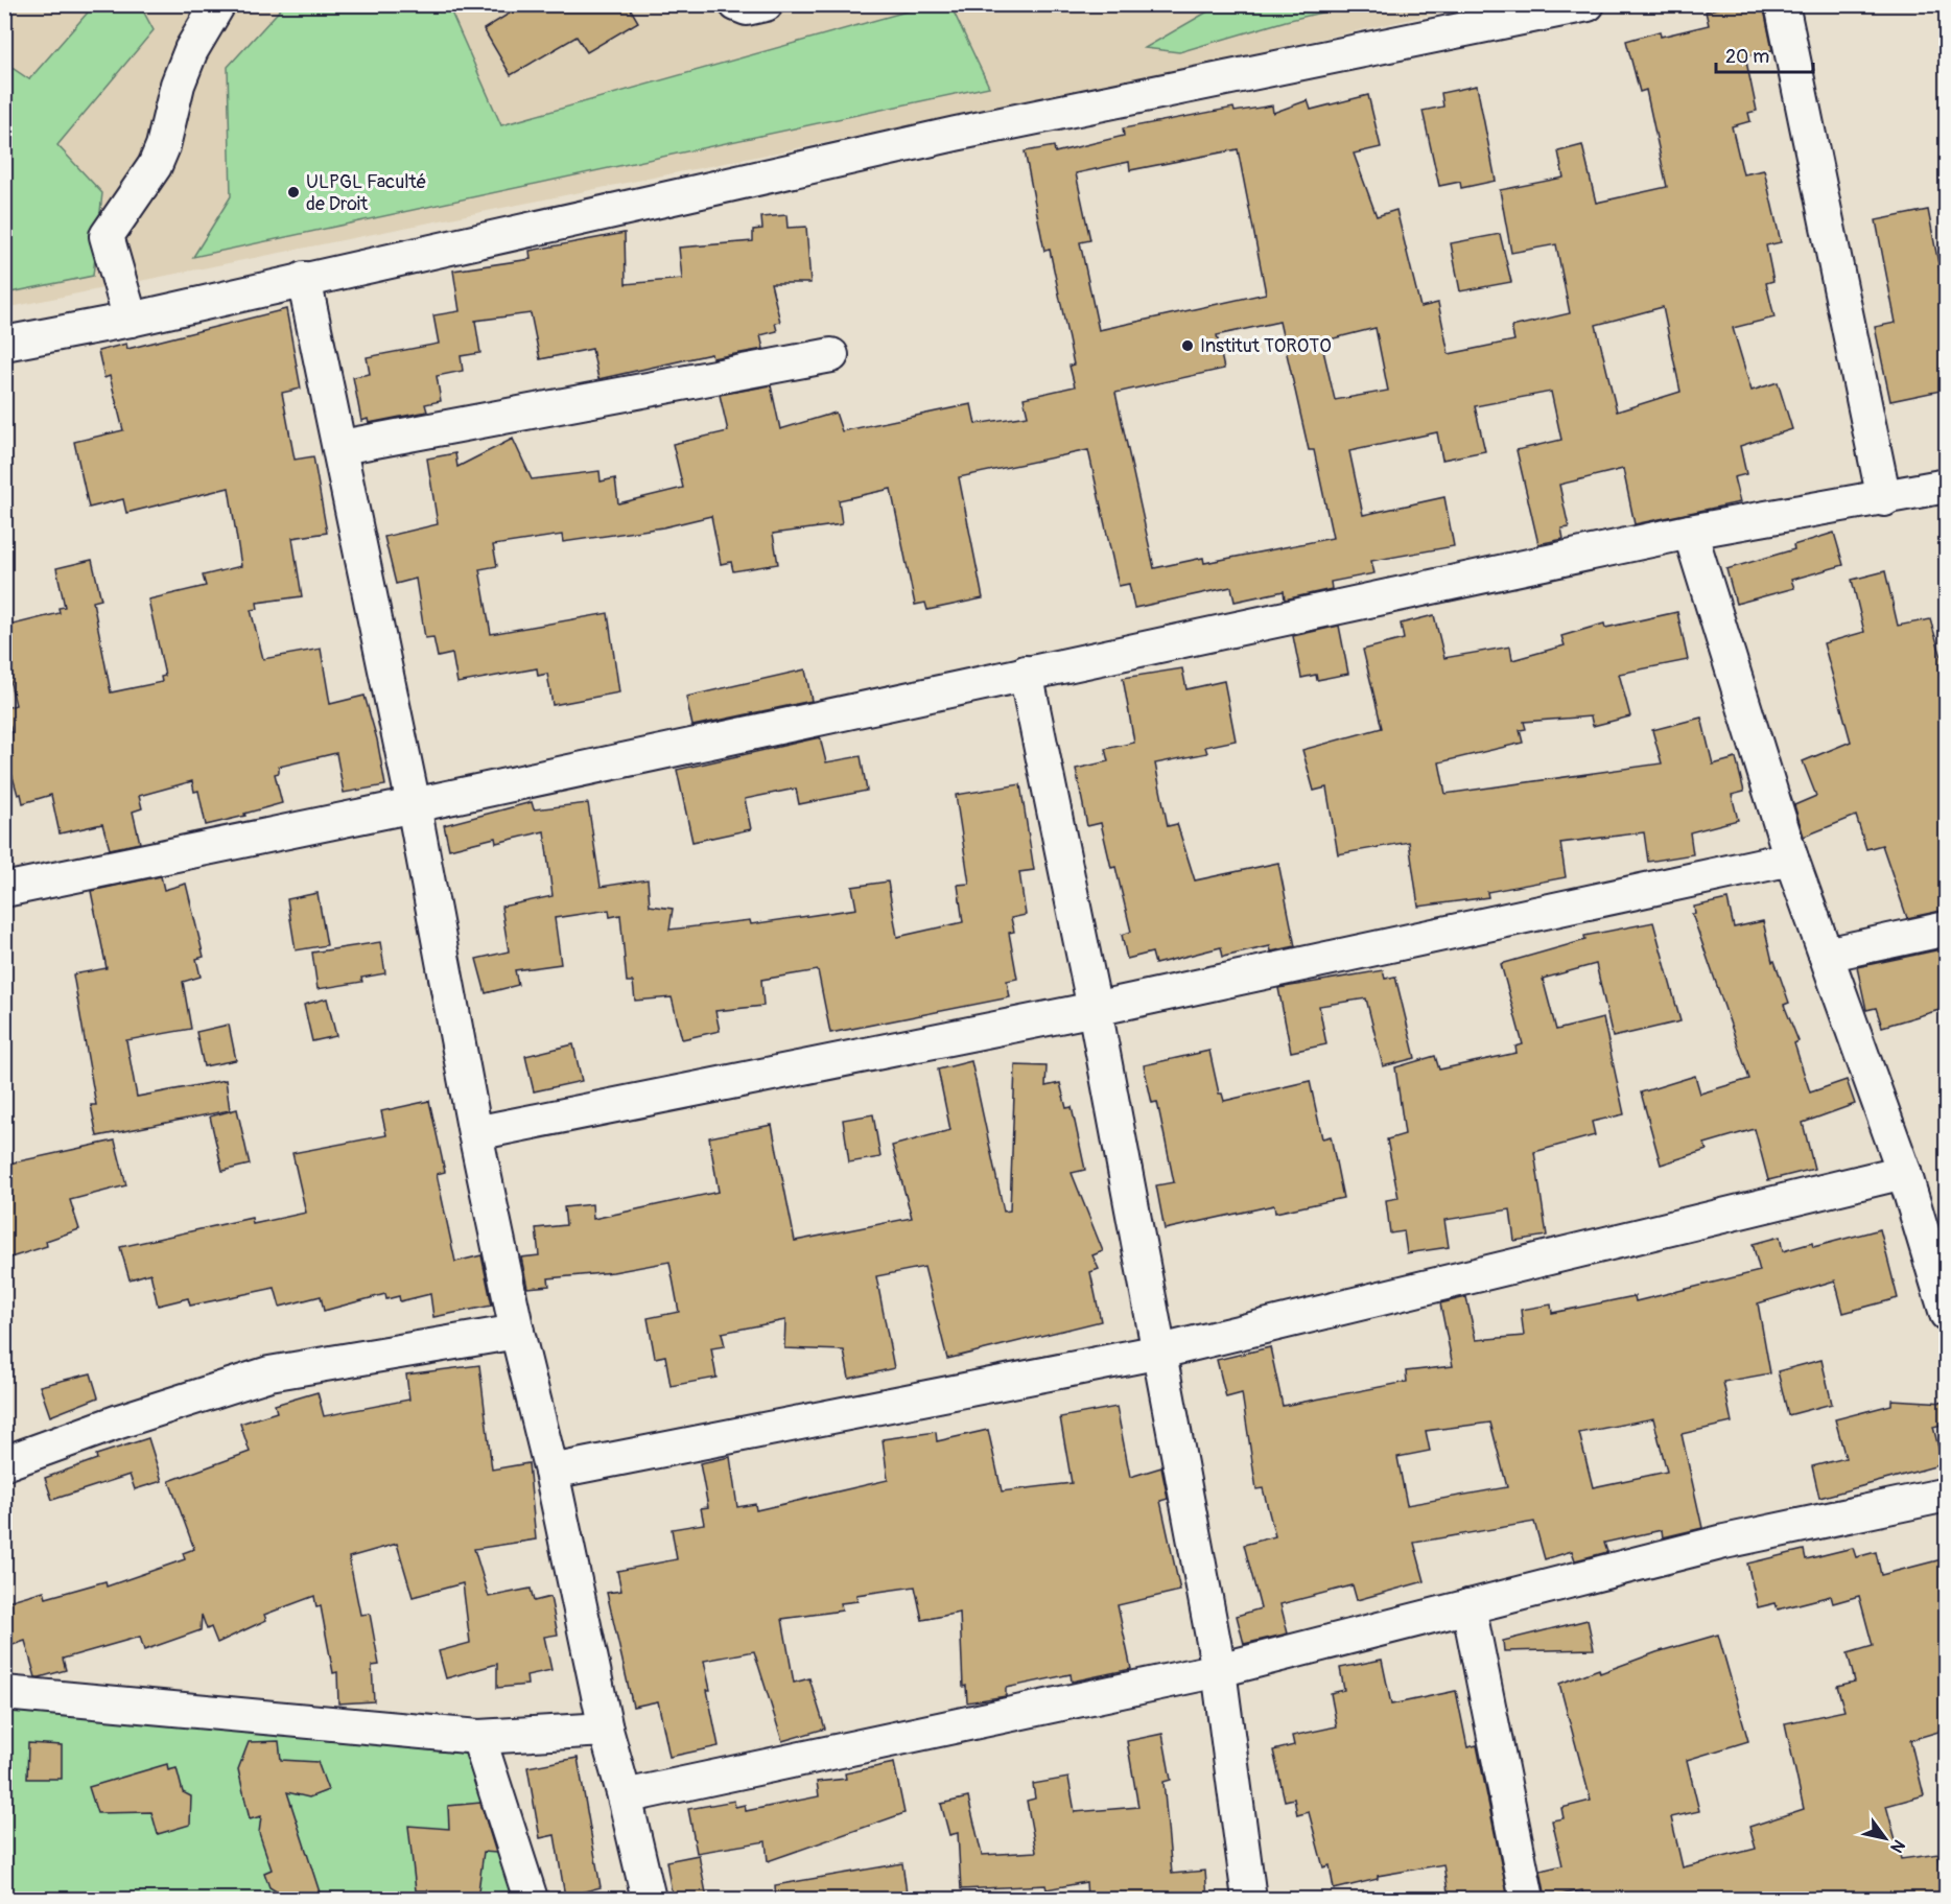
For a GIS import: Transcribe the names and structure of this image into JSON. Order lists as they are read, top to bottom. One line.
{"places":["ULPGL Faculté de Droit","Institut TOROTO"],"scale_bar":"20 m","north":"bottom right"}
